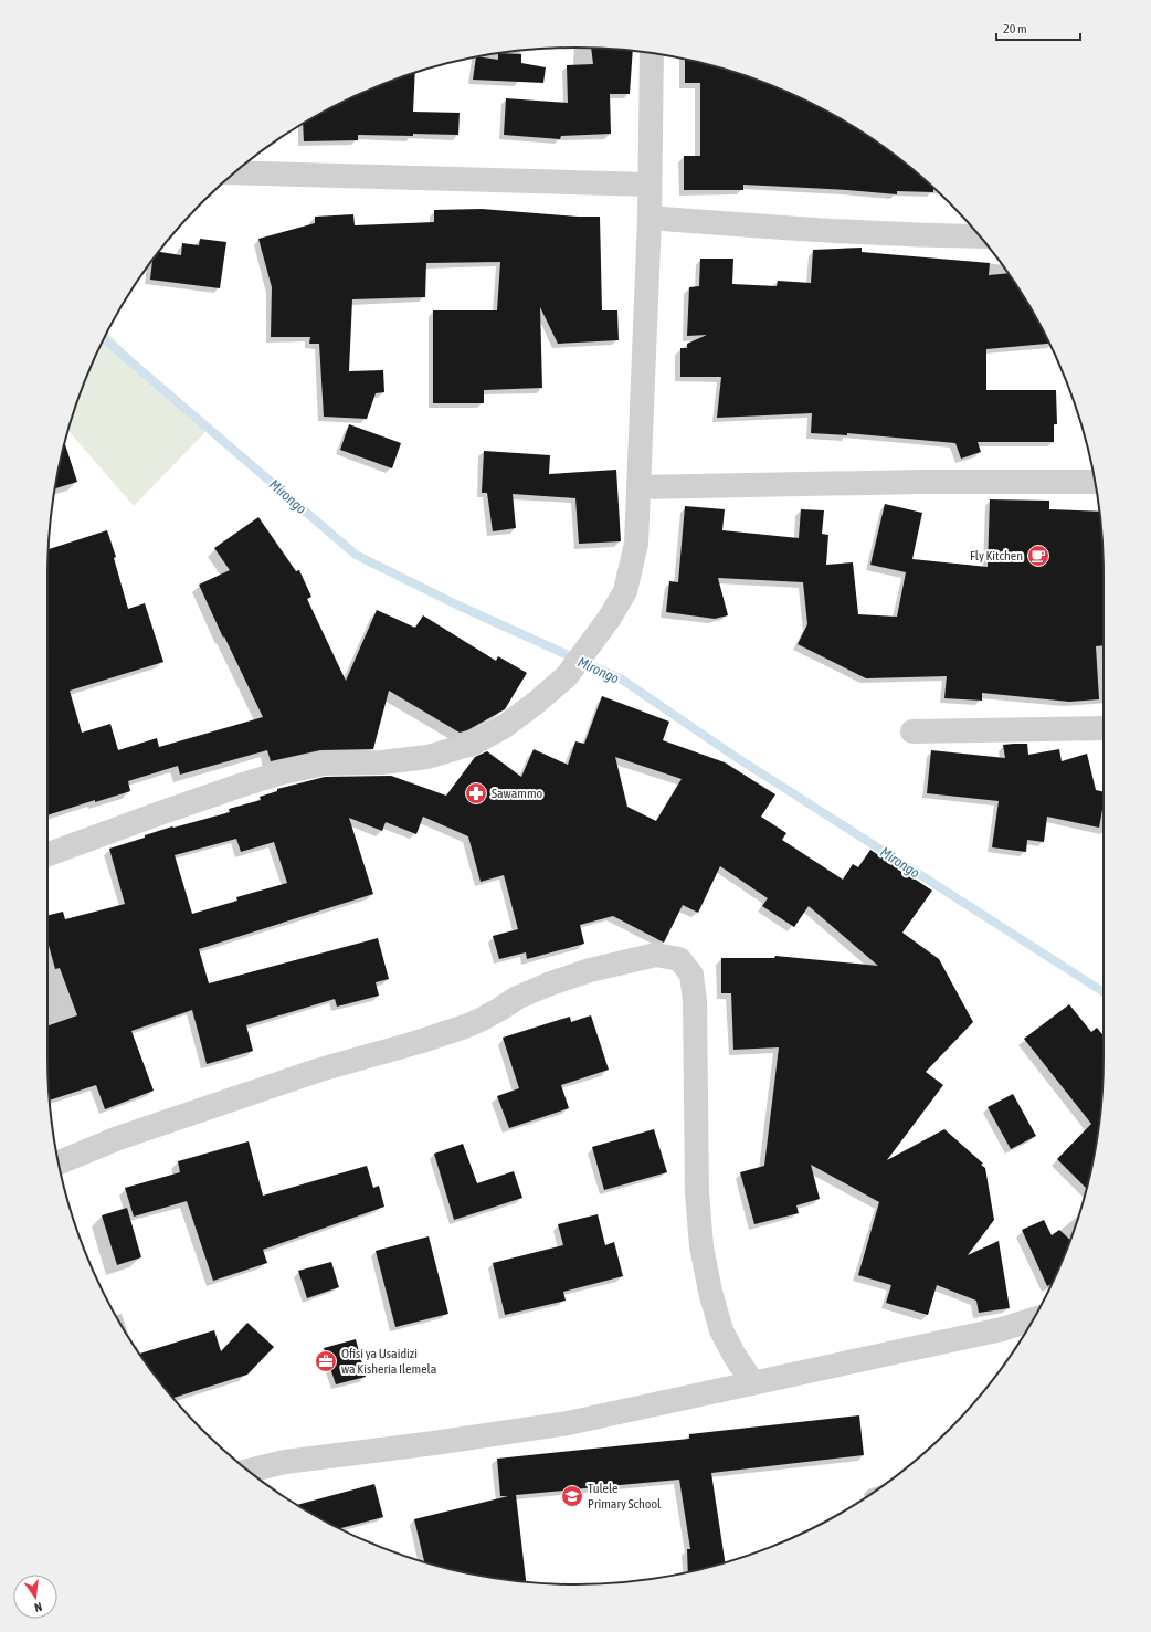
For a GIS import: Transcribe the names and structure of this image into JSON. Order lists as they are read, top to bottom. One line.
{"water":["Mirongo"],"places":{"cafe":["Fly Kitchen"],"pharmacy":["Sawammo"],"office":["Ofisi ya Usaidizi wa Kisheria Ilemela"],"school or university":["Tulele Primary School"]},"scale_bar":"20 m","north":"bottom"}
